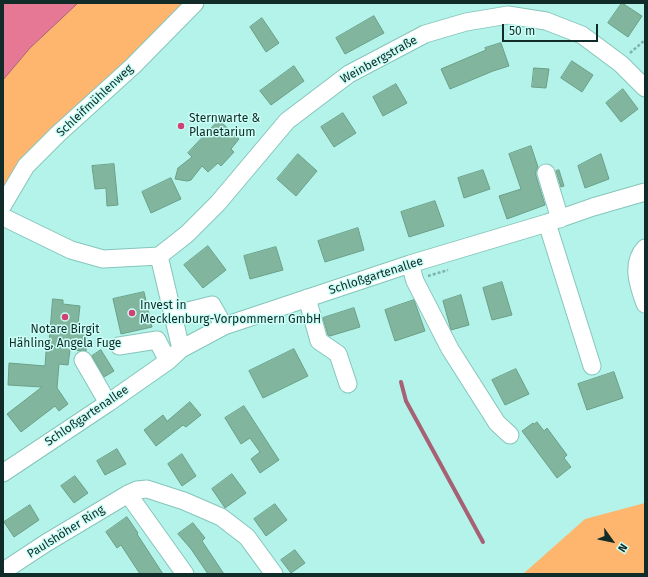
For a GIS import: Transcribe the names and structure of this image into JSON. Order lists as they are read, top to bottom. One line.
{"streets":{"street":["Weinbergstraße","Schleifmühlenweg","Schloßgartenallee","Paulshöher Ring"]},"places":["Sternwarte & Planetarium","Invest in Mecklenburg-Vorpommern GmbH","Notare Birgit Hähling, Angela Fuge"],"scale_bar":"50 m","north":"bottom right"}
